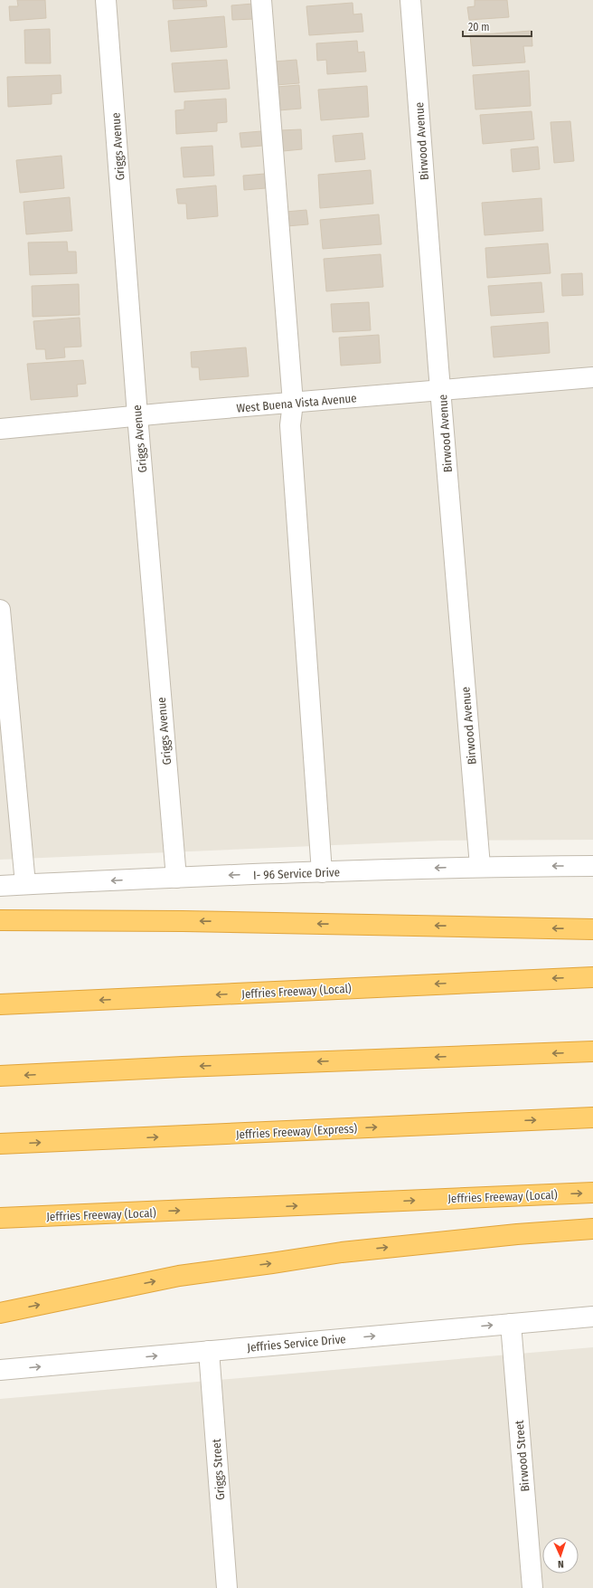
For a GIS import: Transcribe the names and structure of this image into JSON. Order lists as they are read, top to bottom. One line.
{"streets":{"highway":["Jeffries Freeway (Local)","Jeffries Freeway (Express)"],"street":["Birwood Avenue","Griggs Avenue","West Buena Vista Avenue","I- 96 Service Drive","Jeffries Service Drive","Birwood Street","Griggs Street"]},"crossings":[["Birwood Avenue","West Buena Vista Avenue"],["Birwood Avenue","I- 96 Service Drive"],["Griggs Avenue","West Buena Vista Avenue"],["Griggs Avenue","I- 96 Service Drive"],["Jeffries Service Drive","Birwood Street"],["Jeffries Service Drive","Griggs Street"]],"one_way":["I- 96 Service Drive","Jeffries Service Drive"],"scale_bar":"20 m","north":"bottom"}
